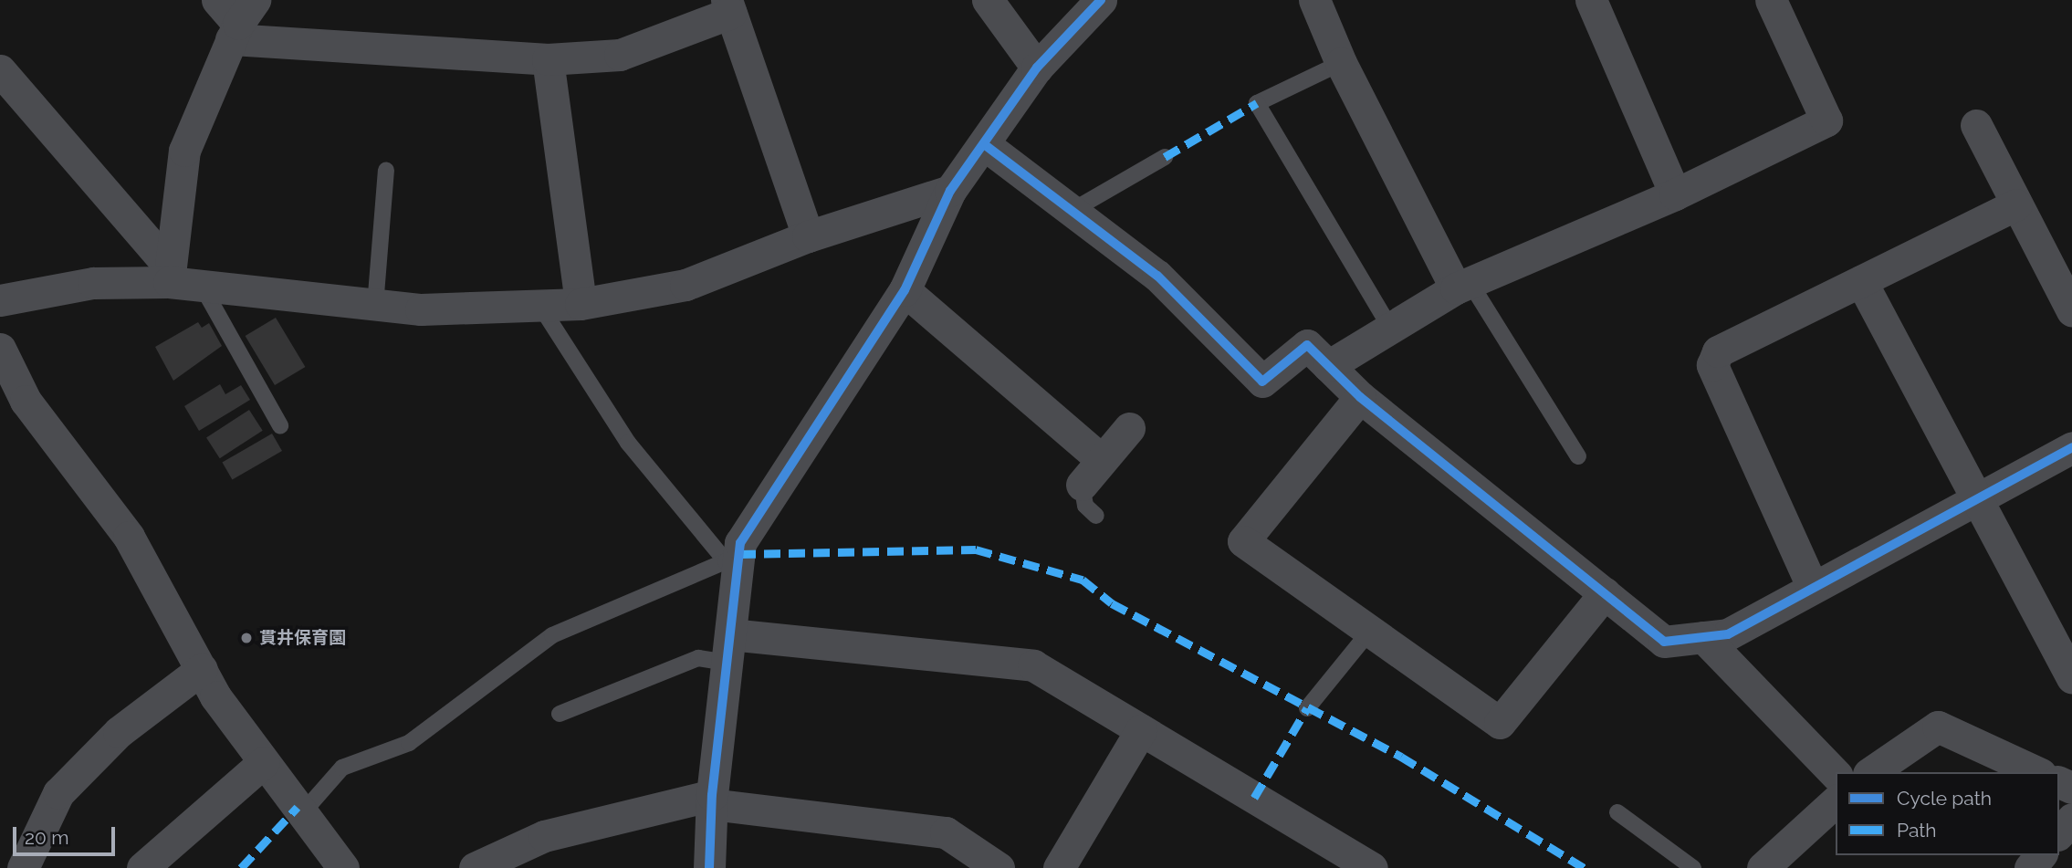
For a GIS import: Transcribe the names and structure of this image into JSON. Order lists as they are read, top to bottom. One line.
{"places":["貫井保育園"],"legend":["Cycle path","Path"],"scale_bar":"20 m"}
